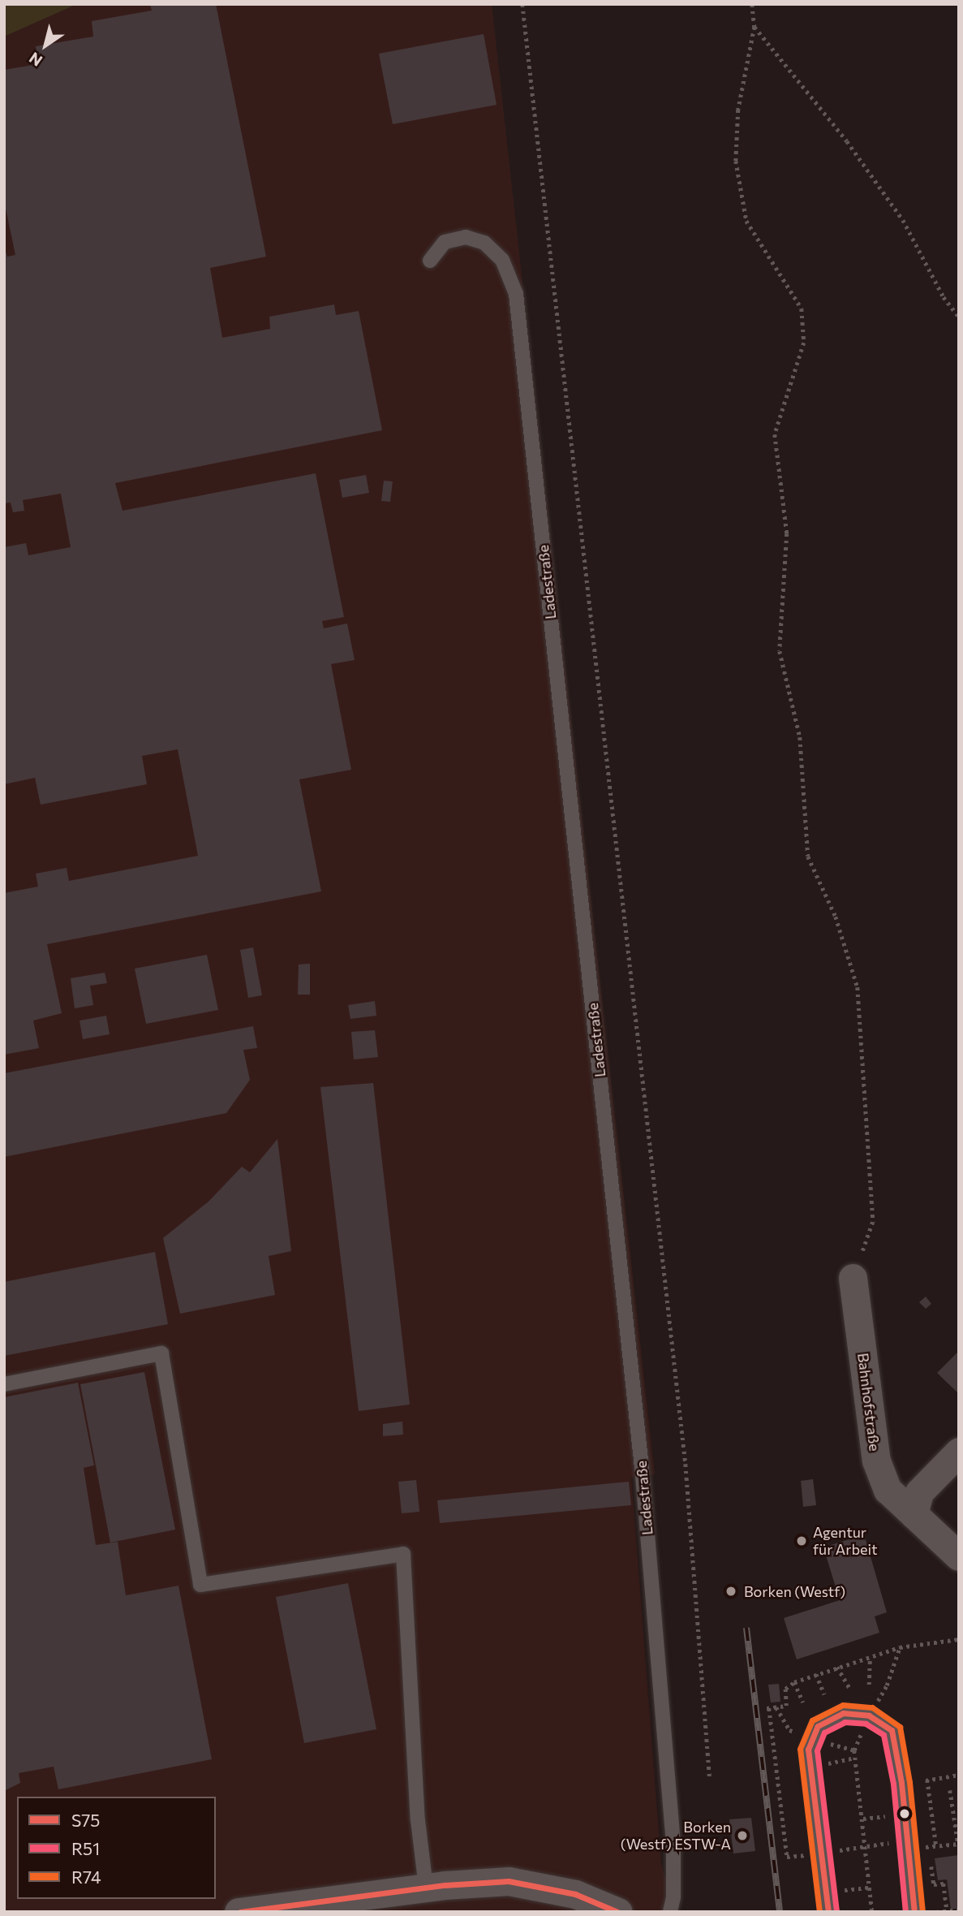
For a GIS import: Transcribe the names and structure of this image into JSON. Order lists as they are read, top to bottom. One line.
{"streets":{"street":["Bahnhofstraße"],"lane":["Ladestraße"]},"places":["Agentur für Arbeit","Borken (Westf)","Borken (Westf) ESTW-A"],"lines":["transit line R74","transit line S75","transit line R51"],"legend":["S75","R51","R74"],"north":"bottom left"}
